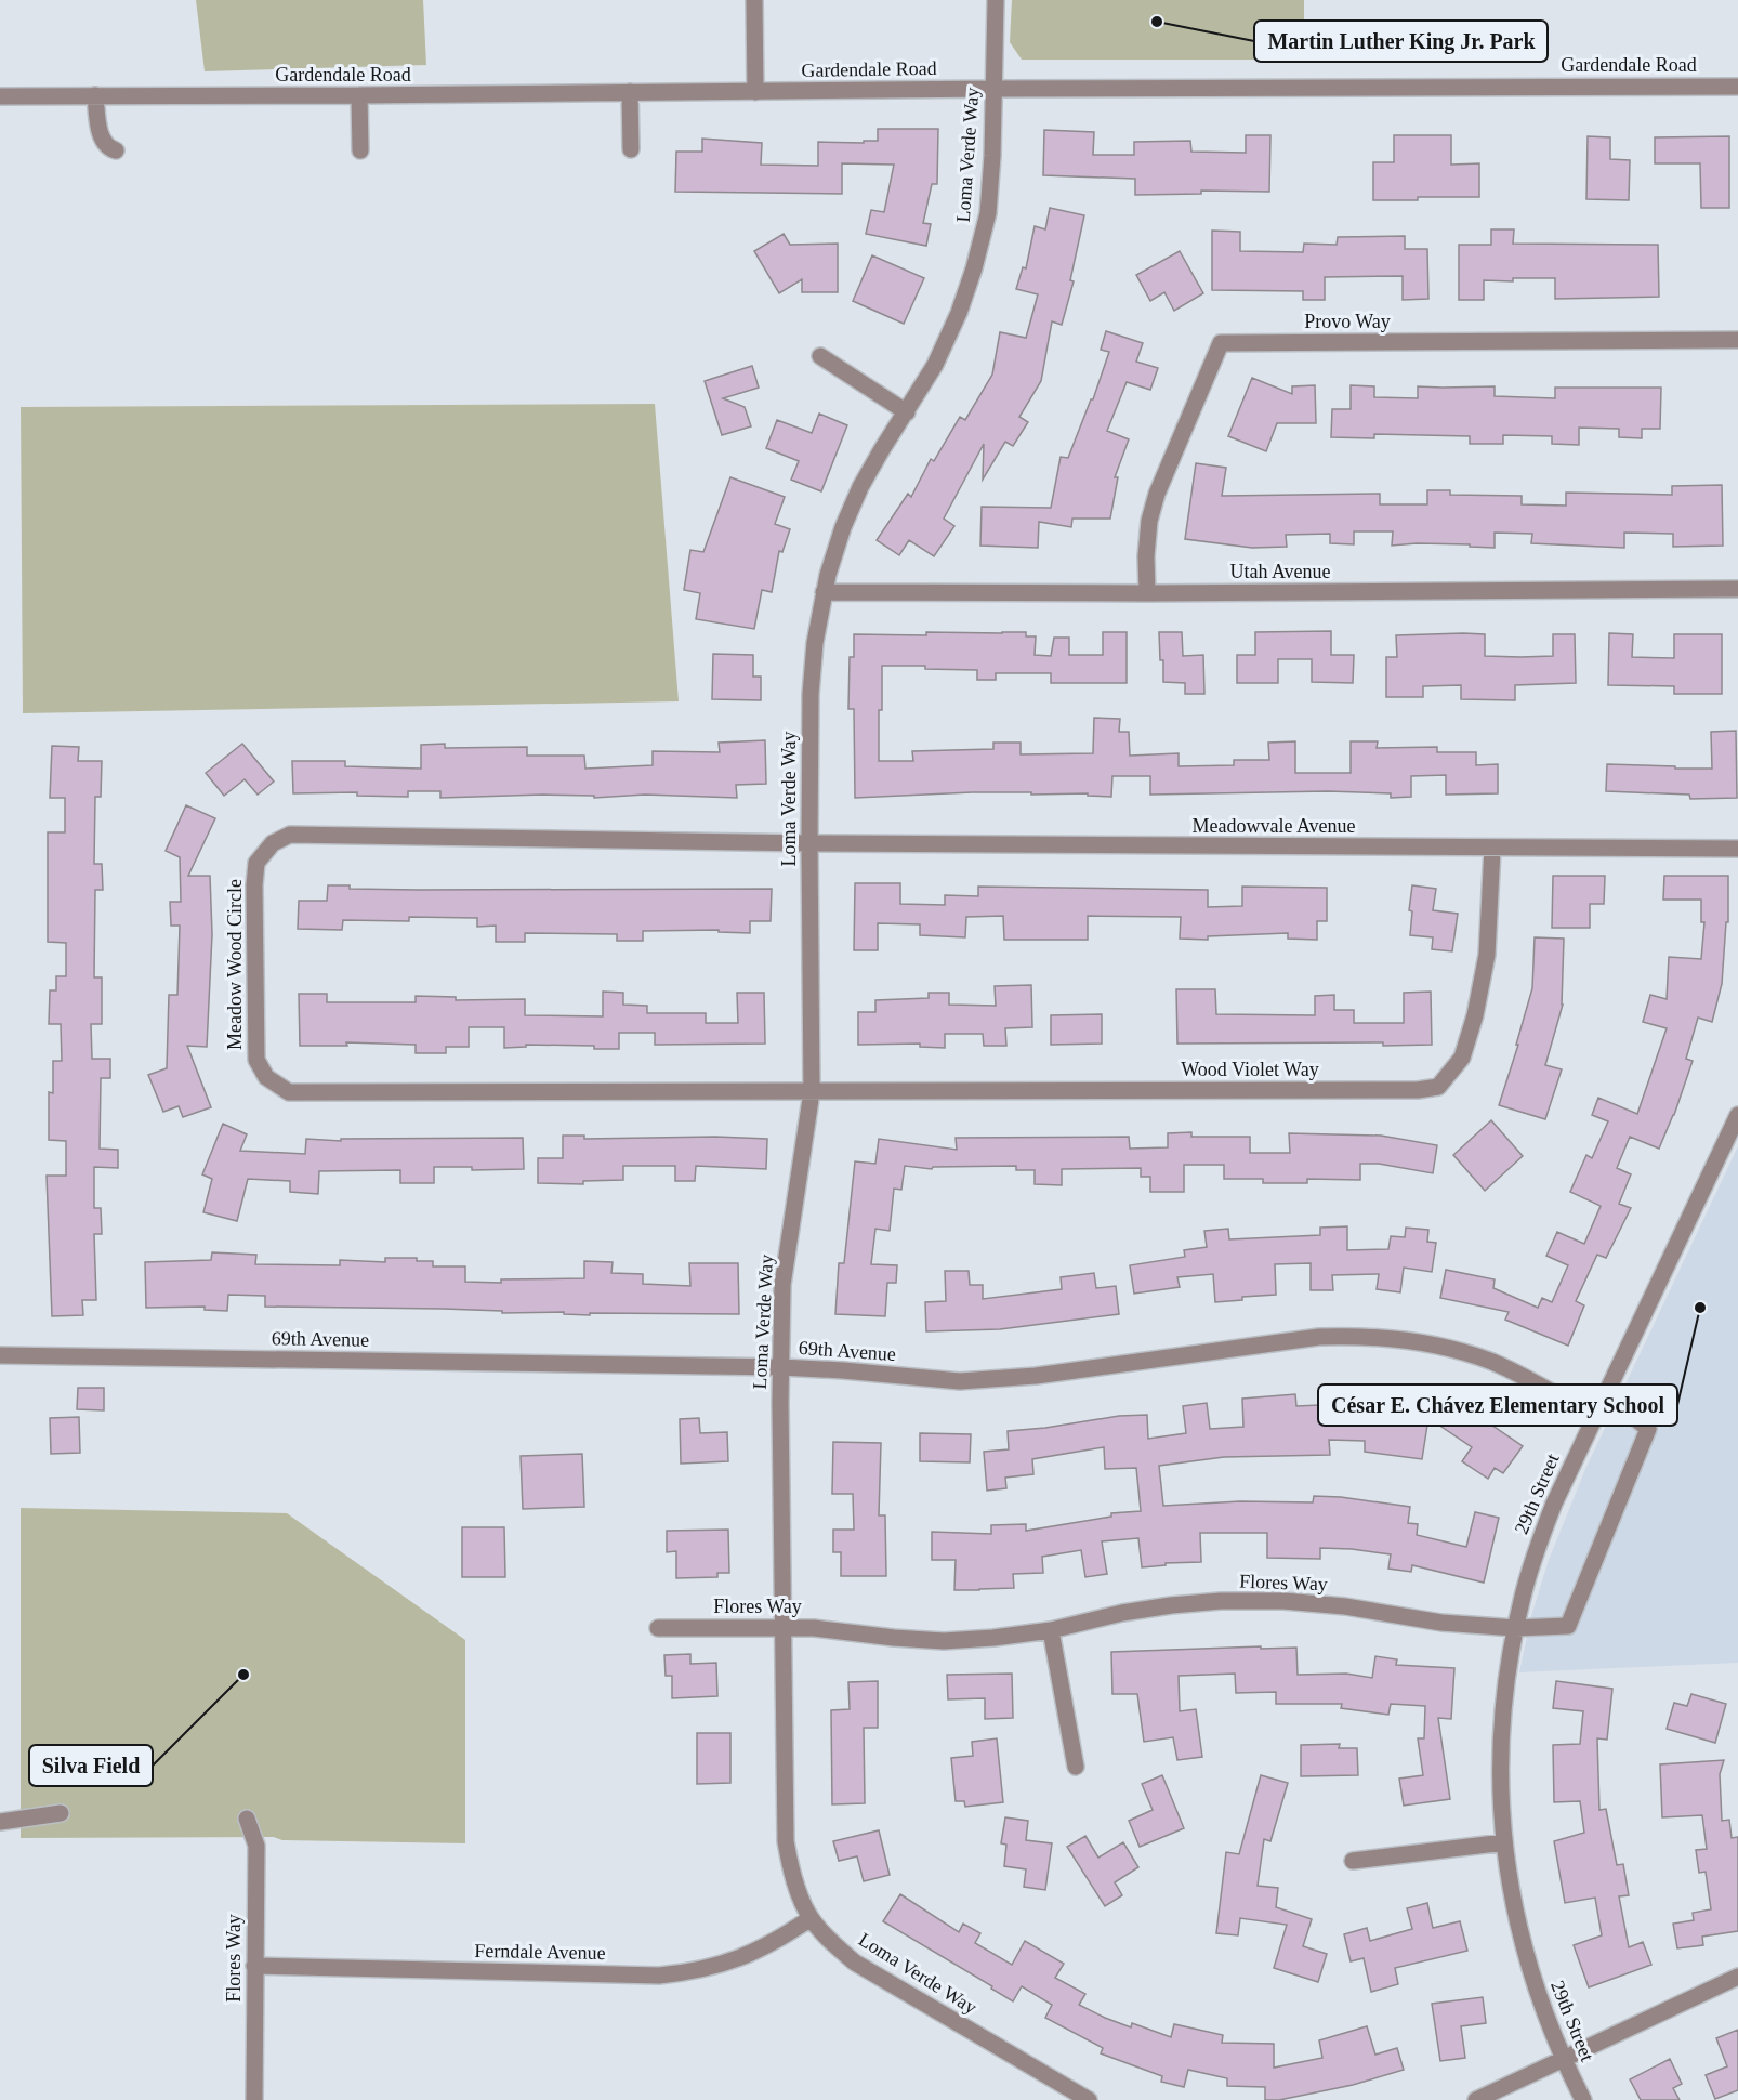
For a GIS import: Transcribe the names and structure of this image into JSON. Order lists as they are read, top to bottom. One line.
{"streets":{"street":["Gardendale Road","Loma Verde Way","Provo Way","Utah Avenue","Meadowvale Avenue","Meadow Wood Circle","Wood Violet Way","69th Avenue","29th Street","Flores Way","Ferndale Avenue"]},"crossings":[["Gardendale Road","Loma Verde Way"],["Loma Verde Way","Utah Avenue"],["Loma Verde Way","Meadowvale Avenue"],["Loma Verde Way","Meadow Wood Circle"],["Loma Verde Way","Wood Violet Way"],["Loma Verde Way","69th Avenue"],["Loma Verde Way","Flores Way"],["Loma Verde Way","Ferndale Avenue"],["Provo Way","Utah Avenue"],["Meadowvale Avenue","Meadow Wood Circle"],["Meadowvale Avenue","Wood Violet Way"],["Meadow Wood Circle","Wood Violet Way"],["69th Avenue","29th Street"],["29th Street","Flores Way"],["Flores Way","Ferndale Avenue"]],"places":["Martin Luther King Jr. Park","César E. Chávez Elementary School","Silva Field"]}
